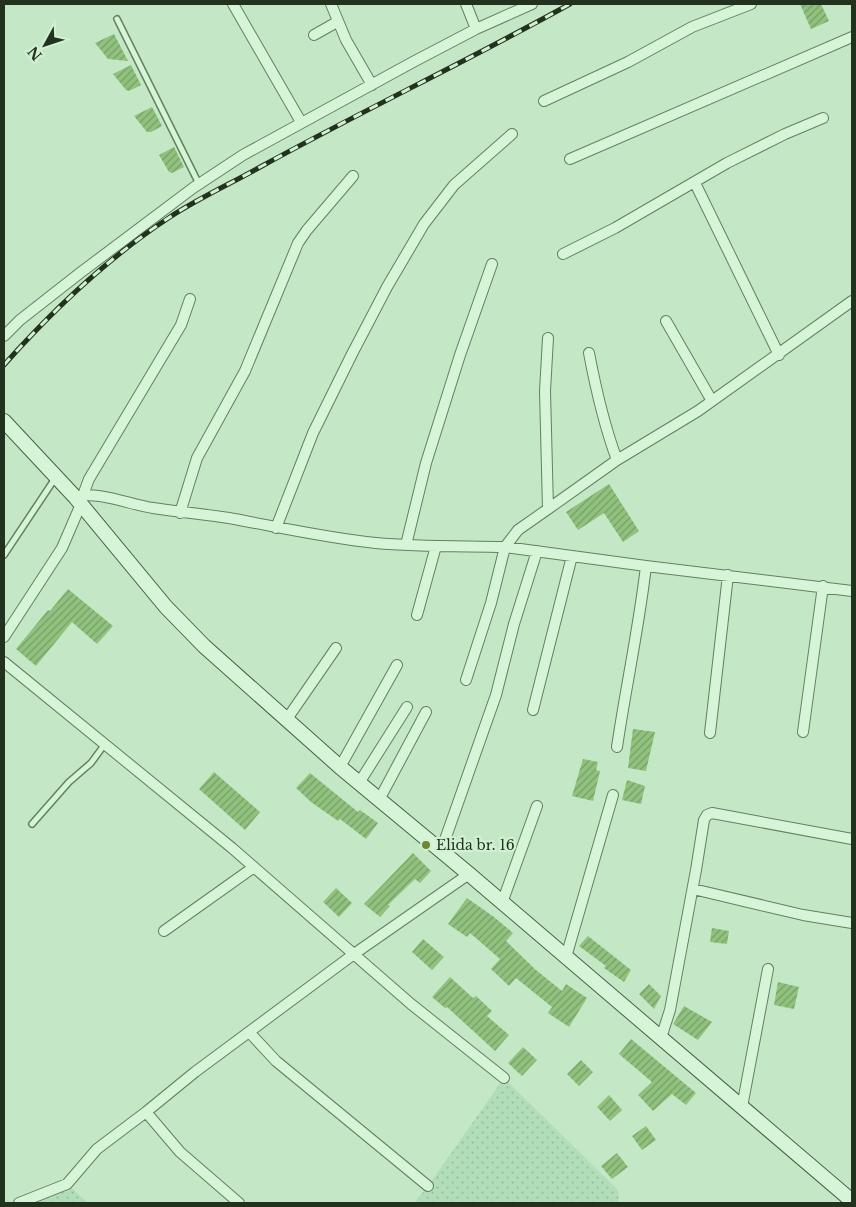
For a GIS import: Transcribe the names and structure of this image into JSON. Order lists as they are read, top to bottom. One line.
{"places":["Elida br. 16"],"north":"bottom left"}
